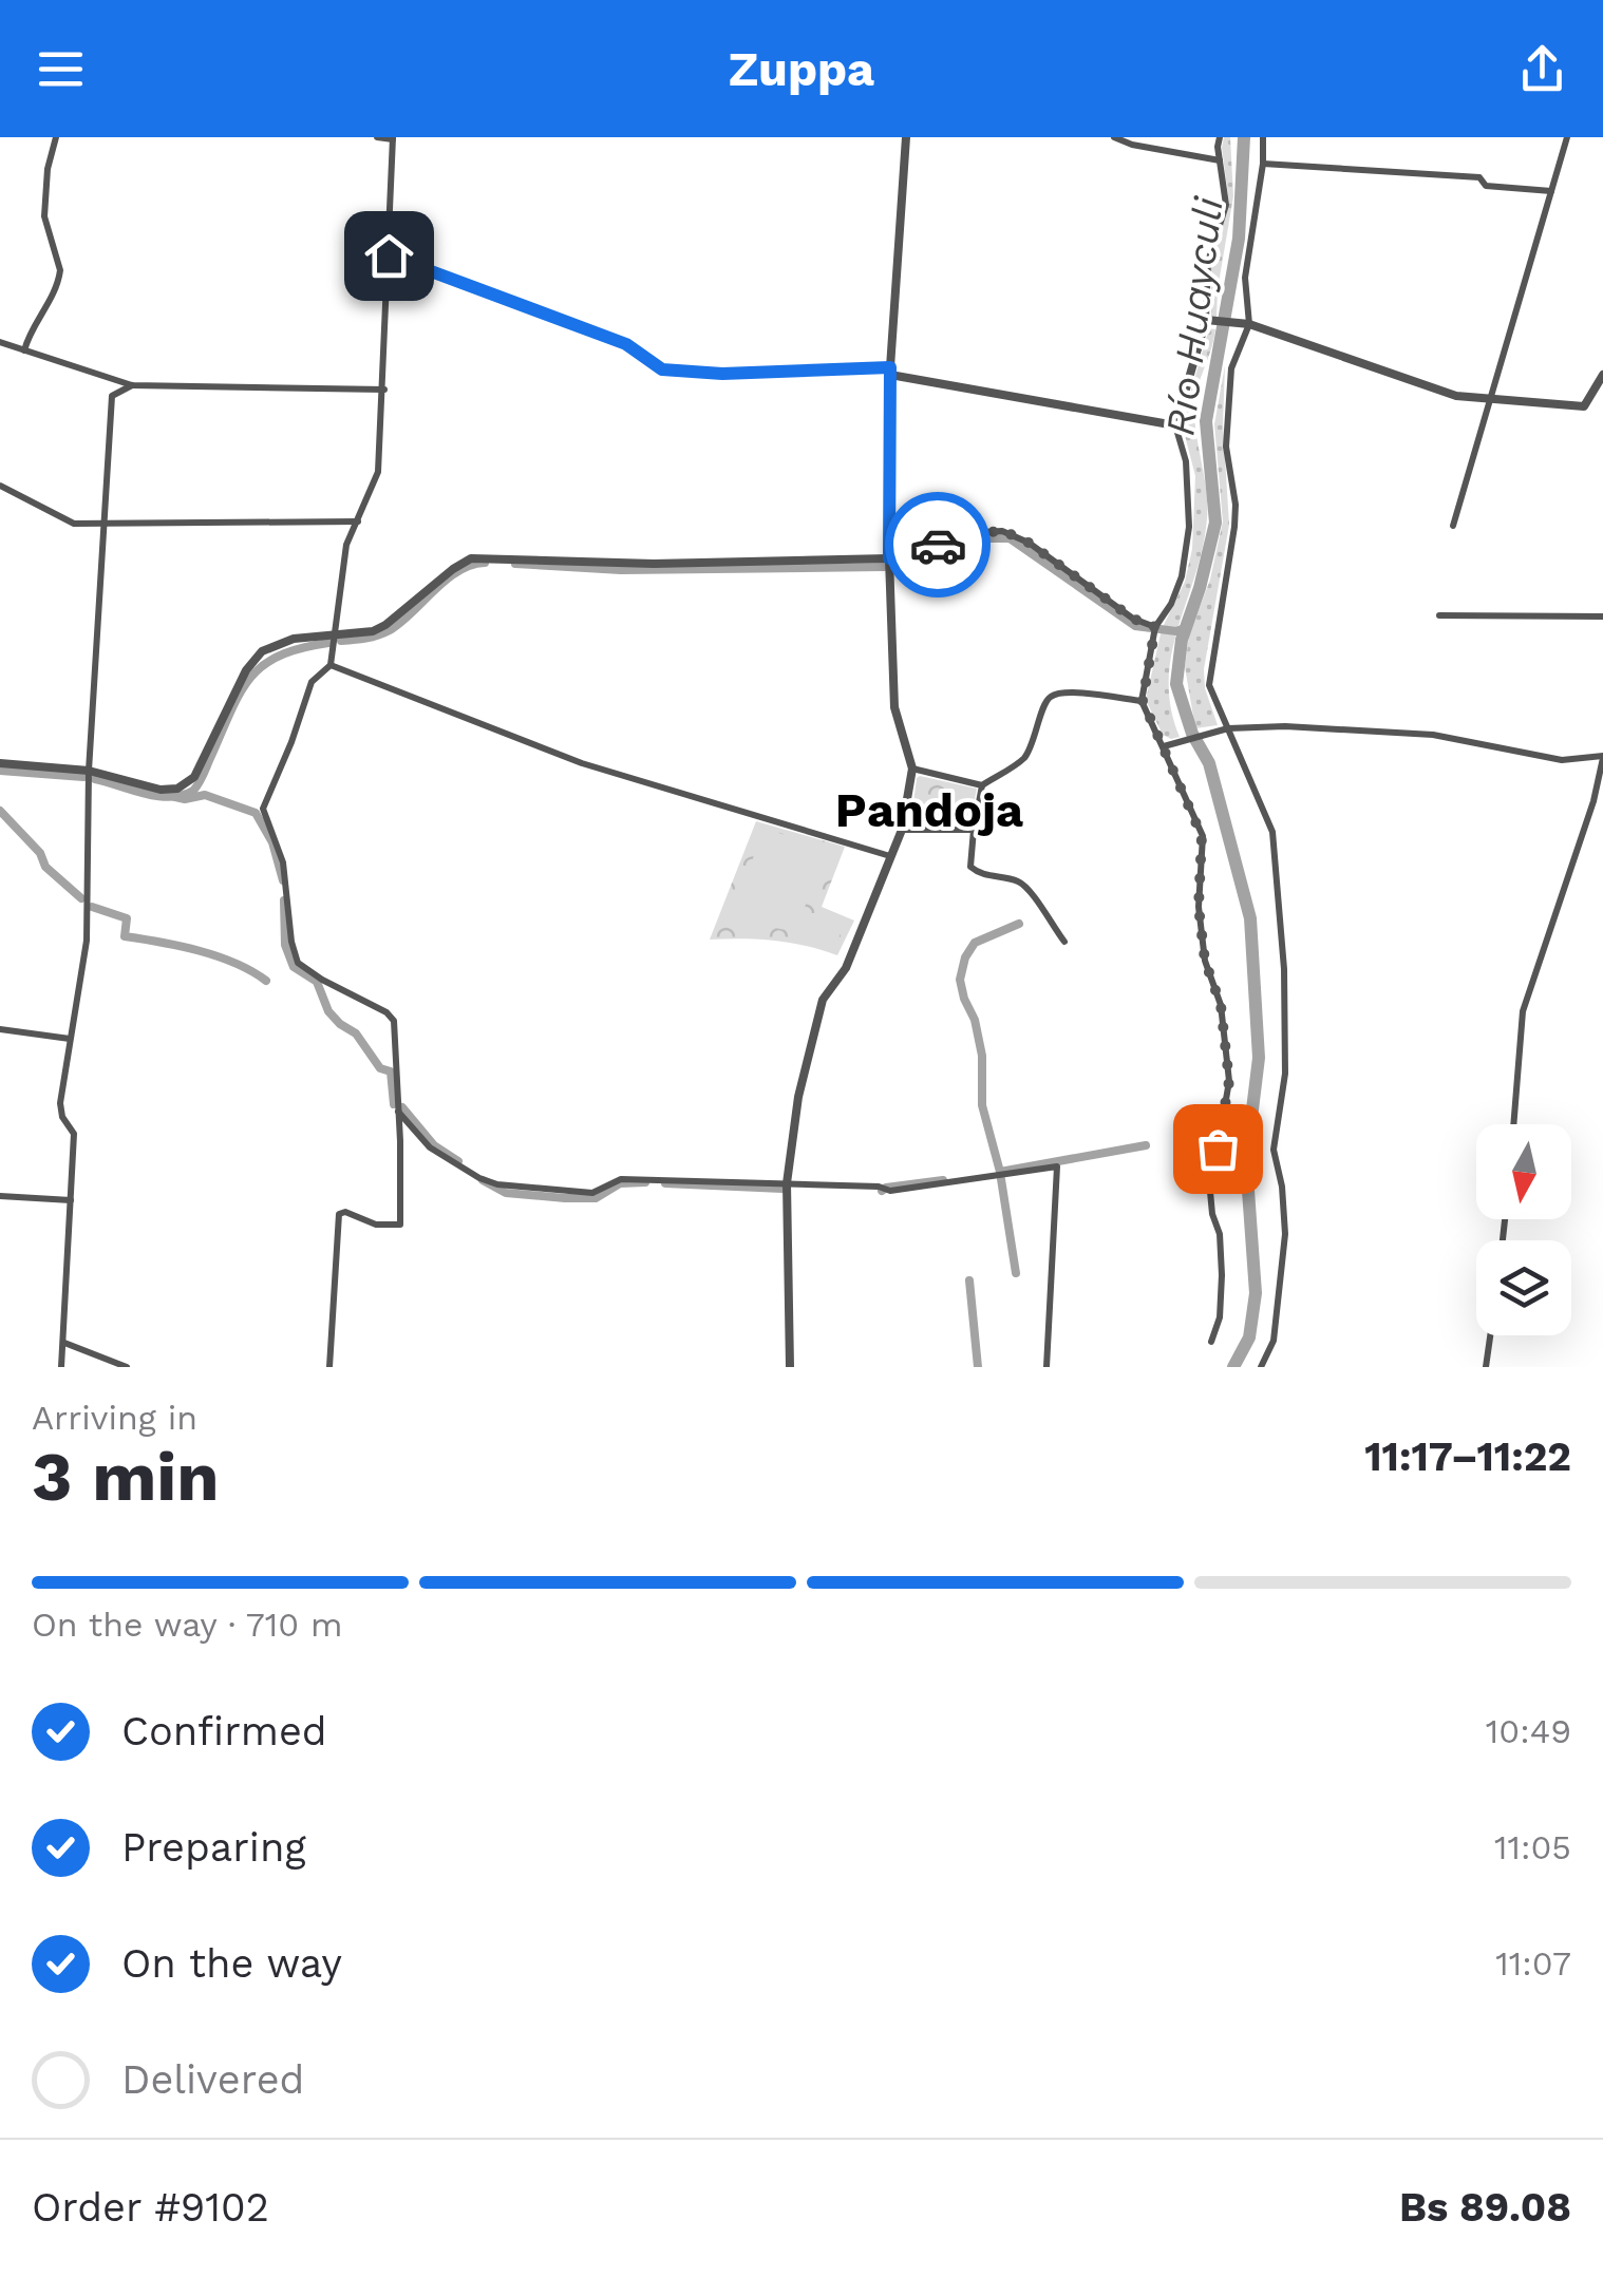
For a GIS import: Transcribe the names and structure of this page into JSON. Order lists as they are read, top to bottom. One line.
{"districts":["Pandoja"],"water":["Río Huayculi"],"north":"bottom","page":{"header":"Zuppa","heading":["3 min","Arriving in","11:17–11:22"],"panel":["Order #9102","Bs 89.08"],"bar":"On the way · 710 m","list":[["Confirmed","10:49"],["Preparing","11:05"],["On the way","11:07"],"Delivered"]}}
